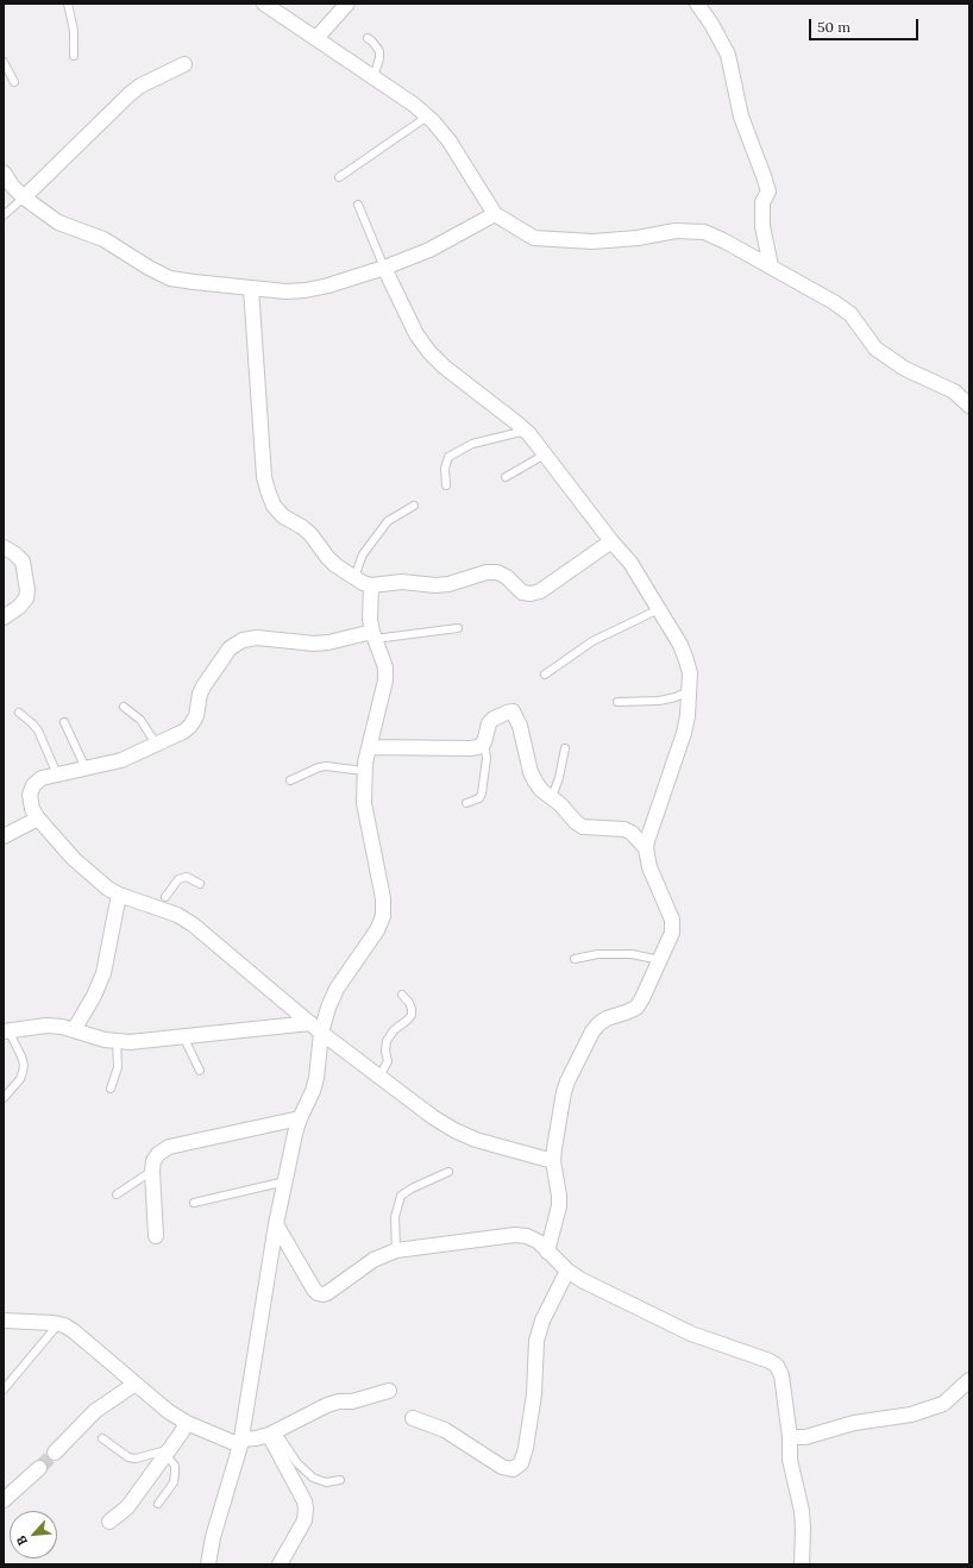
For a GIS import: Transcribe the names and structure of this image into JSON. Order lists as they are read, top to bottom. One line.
{"scale_bar":"50 m","north":"bottom left"}
